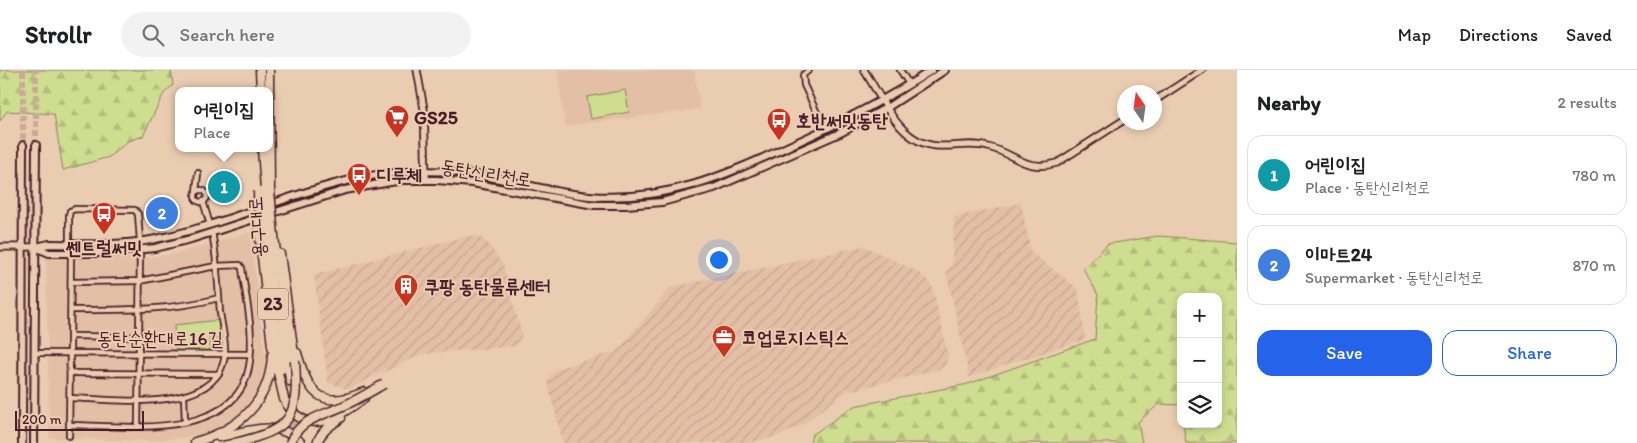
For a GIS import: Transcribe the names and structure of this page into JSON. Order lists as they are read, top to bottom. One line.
{"streets":{"highway":["용구대로","23"],"main road":["동탄신리천로"],"street":["동탄순환대로16길"]},"crossings":[["동탄신리천로","동탄순환대로16길"]],"places":{"supermarket":["GS25"],"bus stop":["호반써밋동탄","디루체","쎈트럴써밋"],"building":["쿠팡 동탄물류센터"],"office":["코업로지스틱스"]},"scale_bar":"200 m","north":"top","page":{"header":"Strollr","search":"Search here","nav":["Map","Directions","Saved"],"heading":["Nearby","2 results"],"popup":["어린이집","Place"],"list":[{"mark":"1","name":"어린이집","note":"Place · 동탄신리천로","value":"780 m"},{"mark":"2","name":"이마트24","note":"Supermarket · 동탄신리천로","value":"870 m"}],"pins":["1","2"],"map_buttons":["+","−"],"buttons":["Save","Share"],"scale":"200 m"}}
